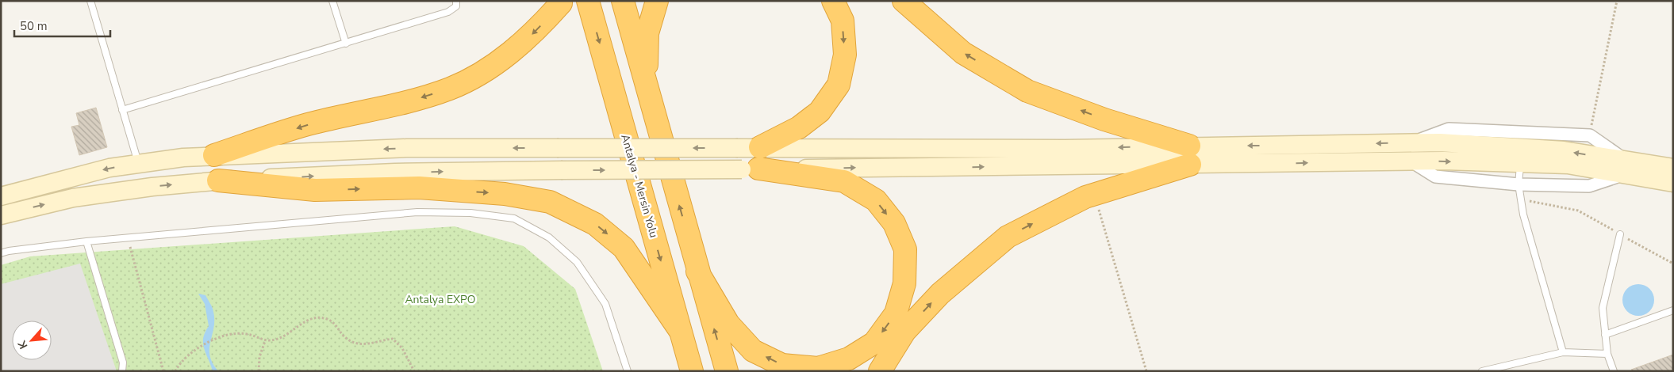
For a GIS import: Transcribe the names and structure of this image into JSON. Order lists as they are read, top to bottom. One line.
{"streets":{"highway":["Antalya - Mersin Yolu"]},"parks":["Antalya EXPO"],"scale_bar":"50 m","north":"bottom left"}
